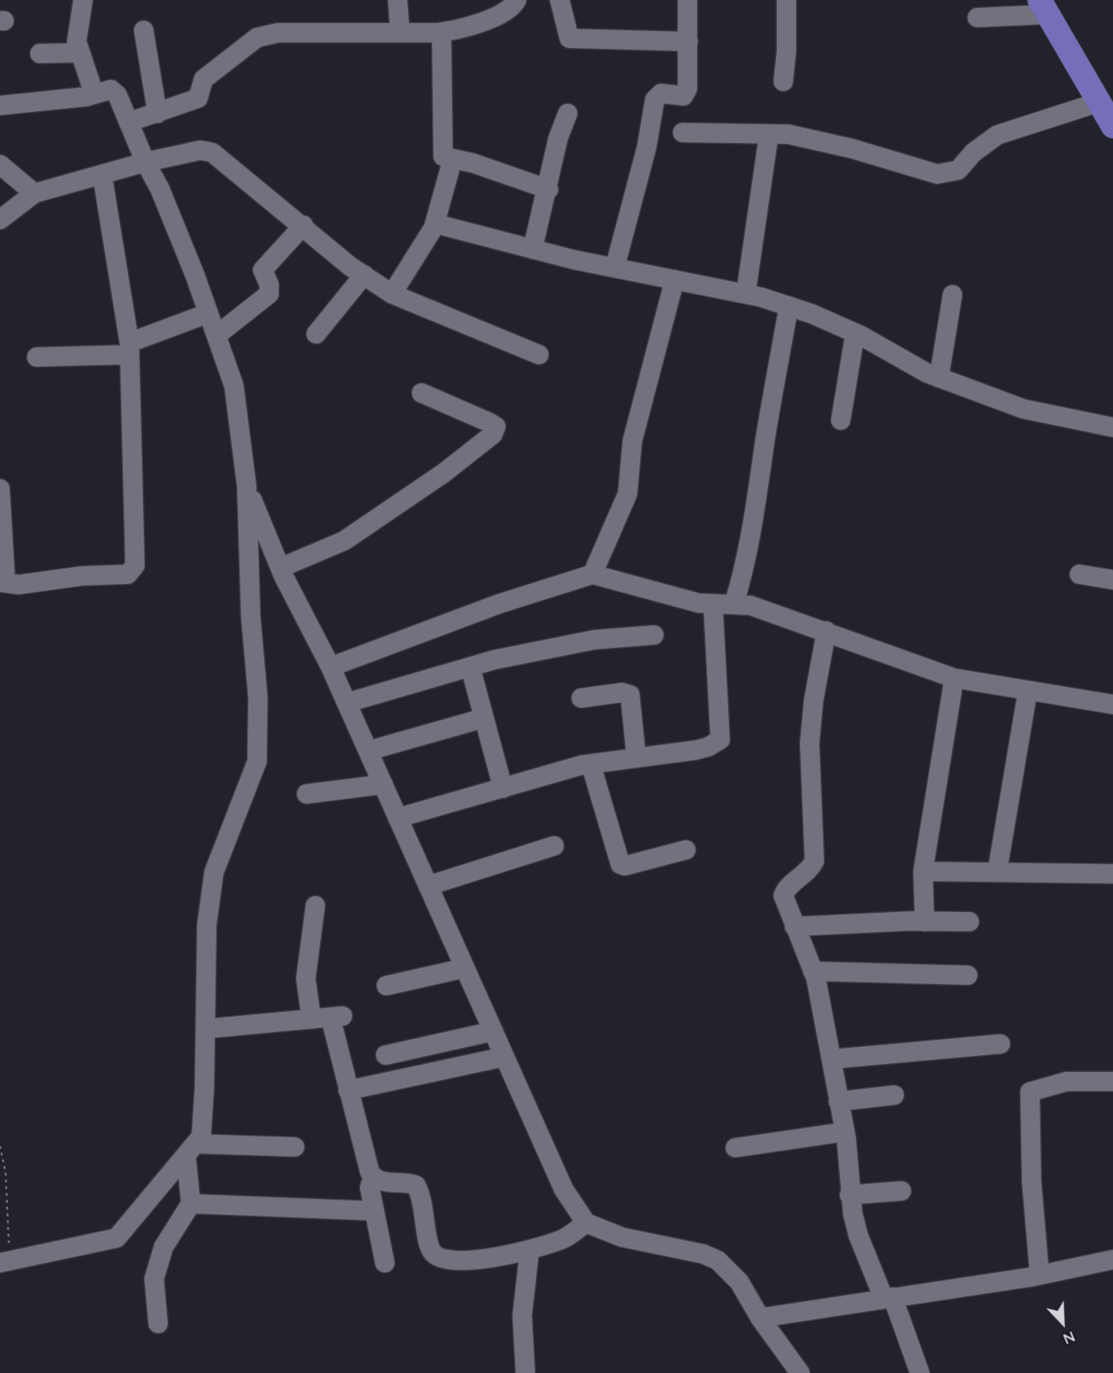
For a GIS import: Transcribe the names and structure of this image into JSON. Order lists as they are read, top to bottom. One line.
{"north":"bottom right"}
